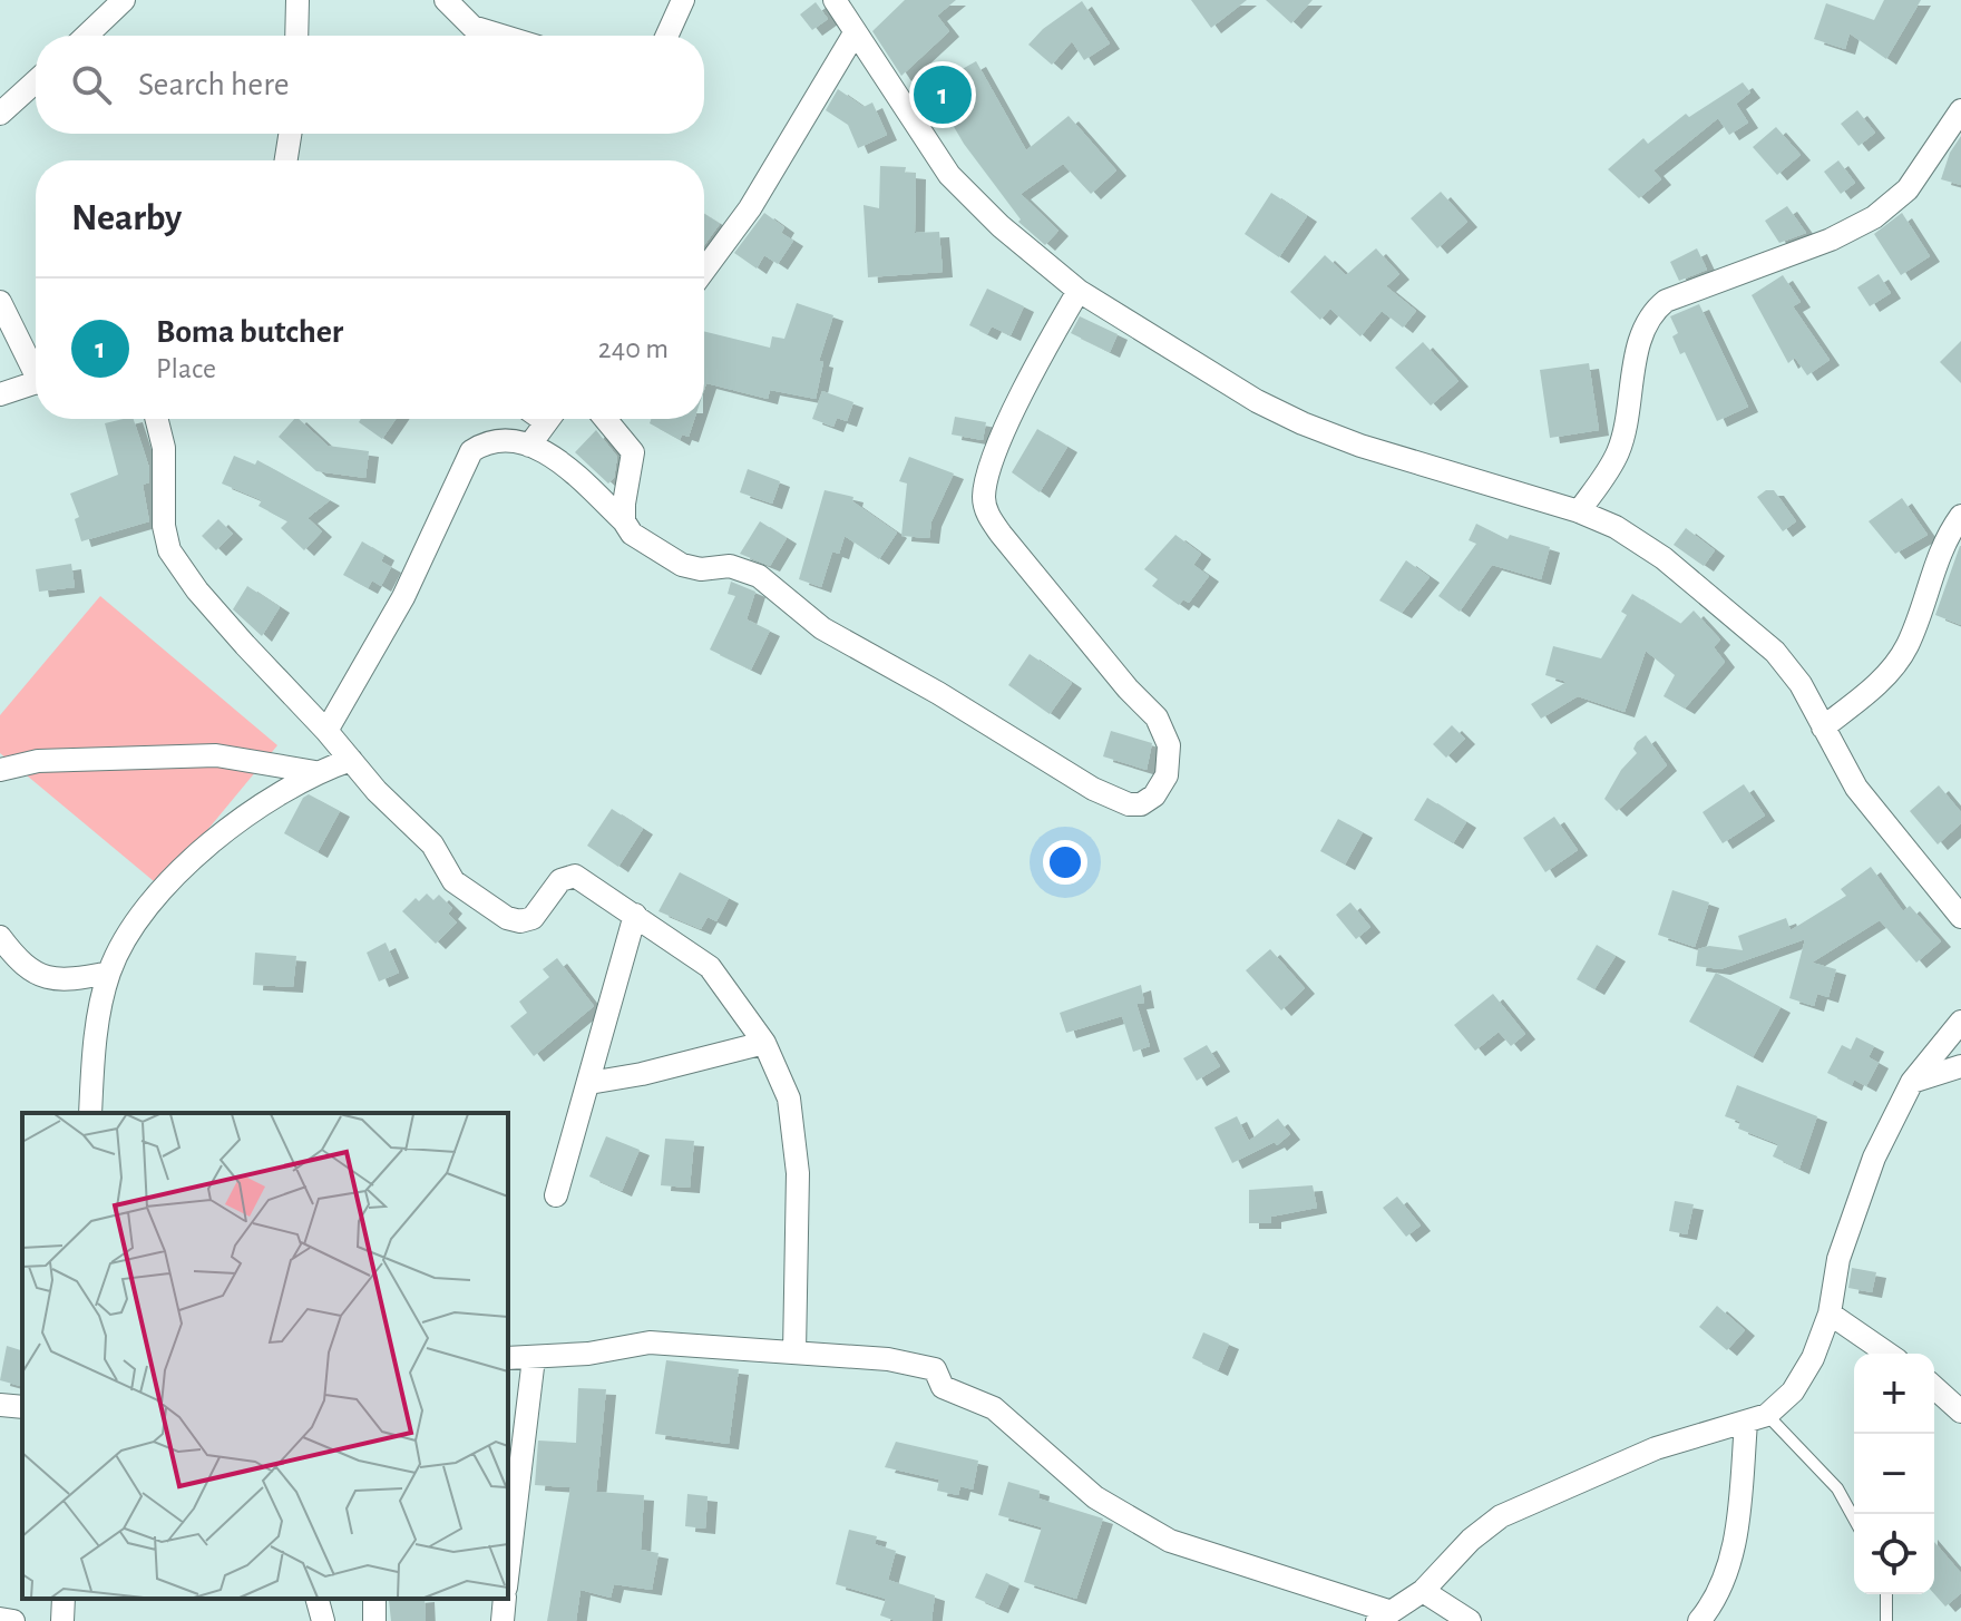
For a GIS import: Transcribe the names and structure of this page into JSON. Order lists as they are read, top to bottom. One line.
{"page":{"search":"Search here","pins":"1","heading":"Nearby","list":[{"mark":"1","name":"Boma butcher","note":"Place","value":"240 m"}],"map_buttons":["+","−"]}}
